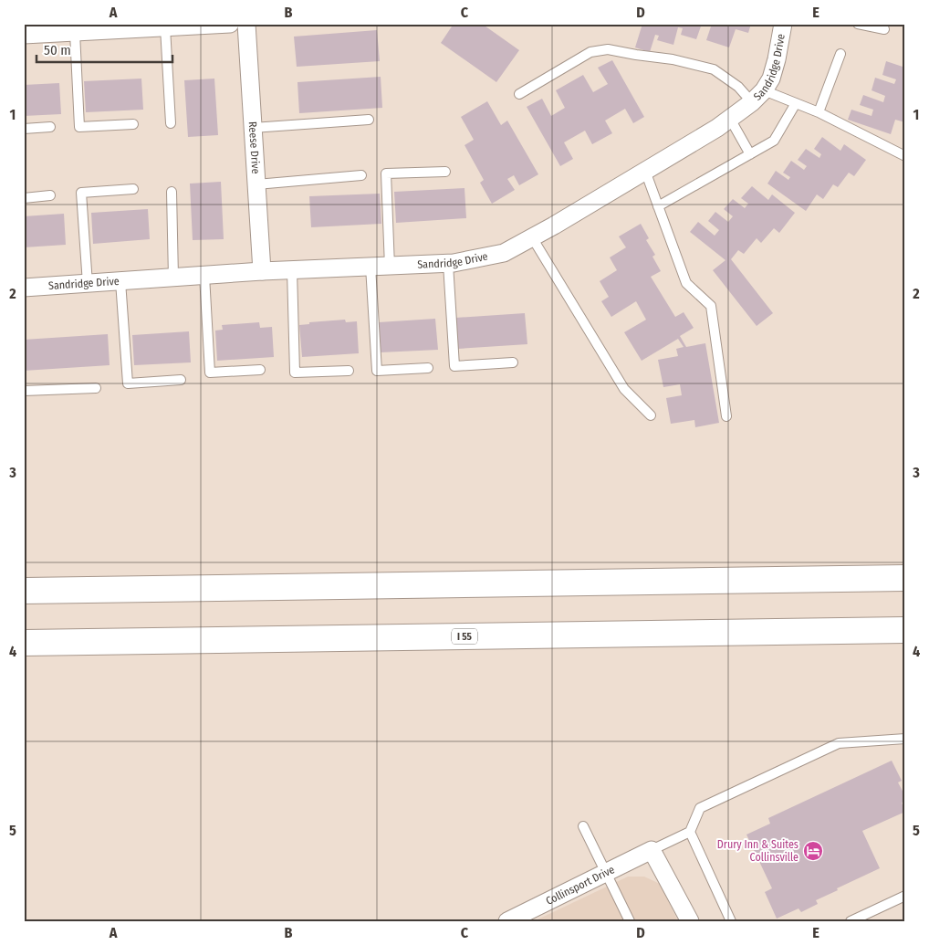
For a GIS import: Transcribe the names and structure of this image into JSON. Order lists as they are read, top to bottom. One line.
{"streets":{"highway":["I 55"],"street":["Sandridge Drive","Reese Drive","Collinsport Drive"]},"crossings":[["Sandridge Drive","Reese Drive"]],"places":{"hotel":["Drury Inn & Suites Collinsville"]},"scale_bar":"50 m","grid":{"columns":["A","B","C","D","E"],"rows":["1","2","3","4","5"]}}
